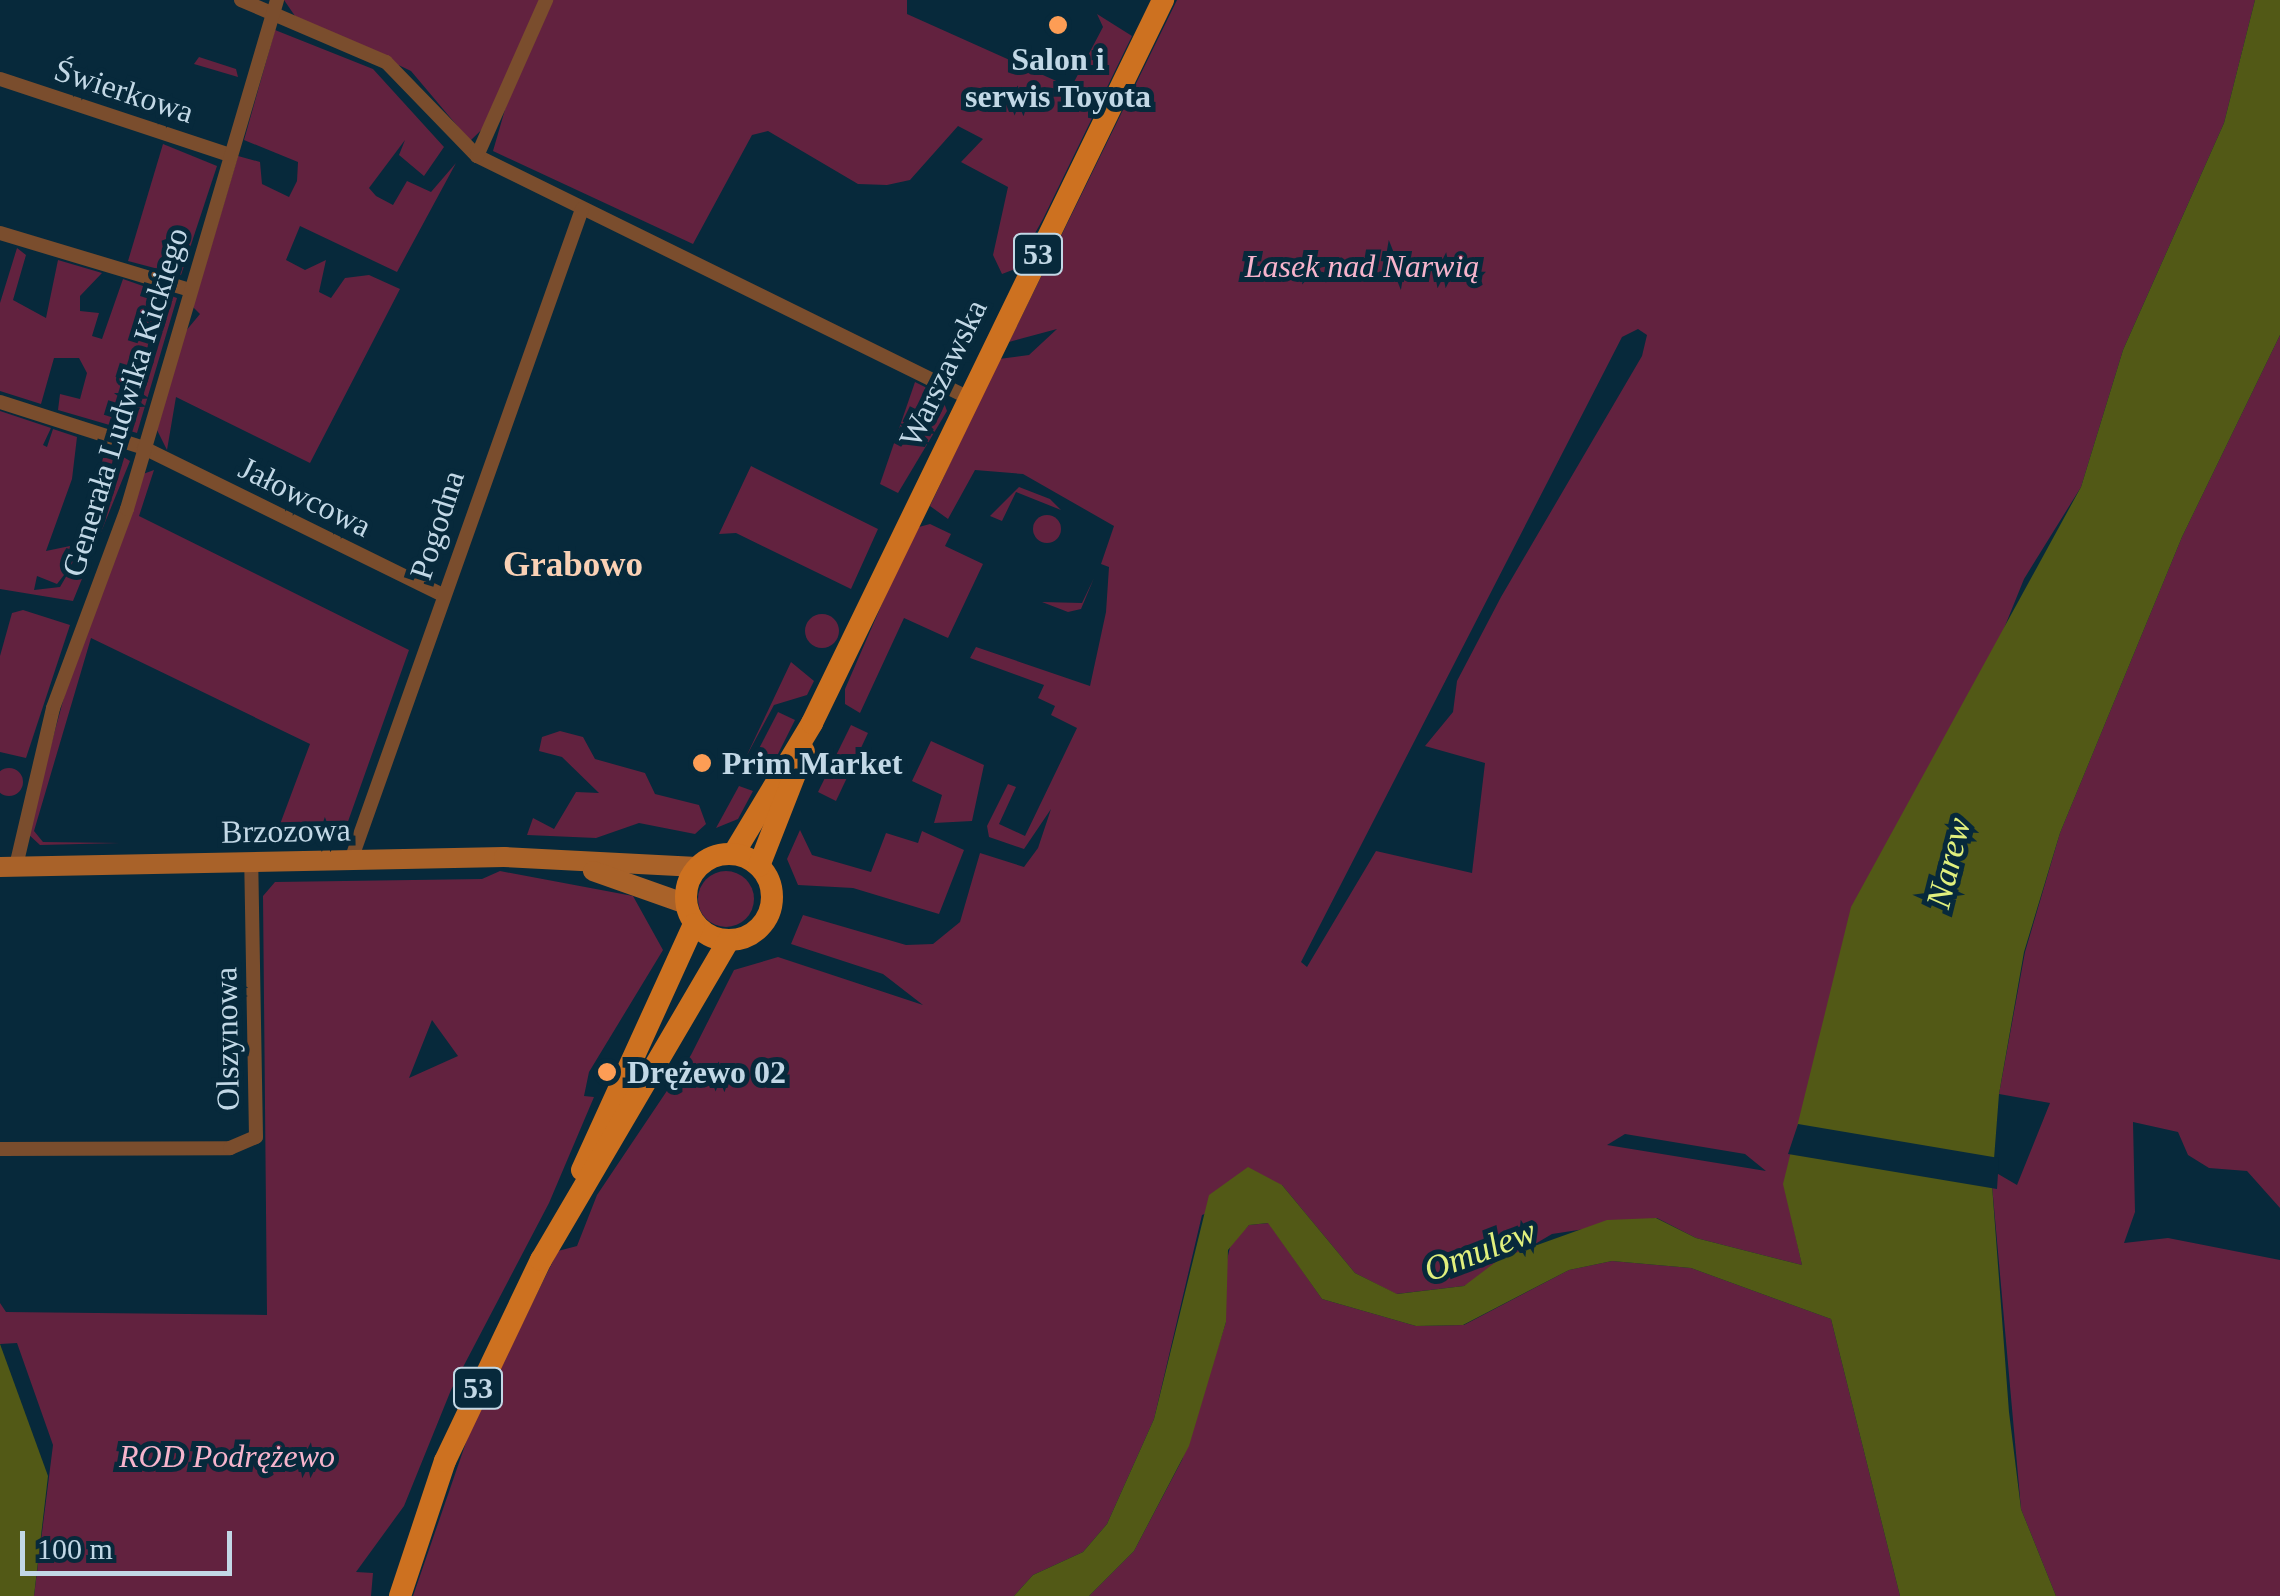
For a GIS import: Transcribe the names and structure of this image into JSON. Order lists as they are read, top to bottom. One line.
{"streets":{"main road":["53","Warszawska","Brzozowa"],"street":["Świerkowa","Generała Ludwika Kickiego","Jałowcowa","Pogodna","Olszynowa"]},"crossings":[["Świerkowa","Generała Ludwika Kickiego"],["53","Warszawska"],["53","Brzozowa"],["Warszawska","Brzozowa"],["Generała Ludwika Kickiego","Jałowcowa"],["Generała Ludwika Kickiego","Brzozowa"],["Jałowcowa","Pogodna"],["Pogodna","Brzozowa"],["Brzozowa","Olszynowa"]],"districts":["Grabowo"],"water":["Narew","Omulew"],"parks":["Lasek nad Narwią","ROD Podrężewo"],"places":["Salon i serwis Toyota","Prim Market","Drężewo 02"],"scale_bar":"100 m"}
